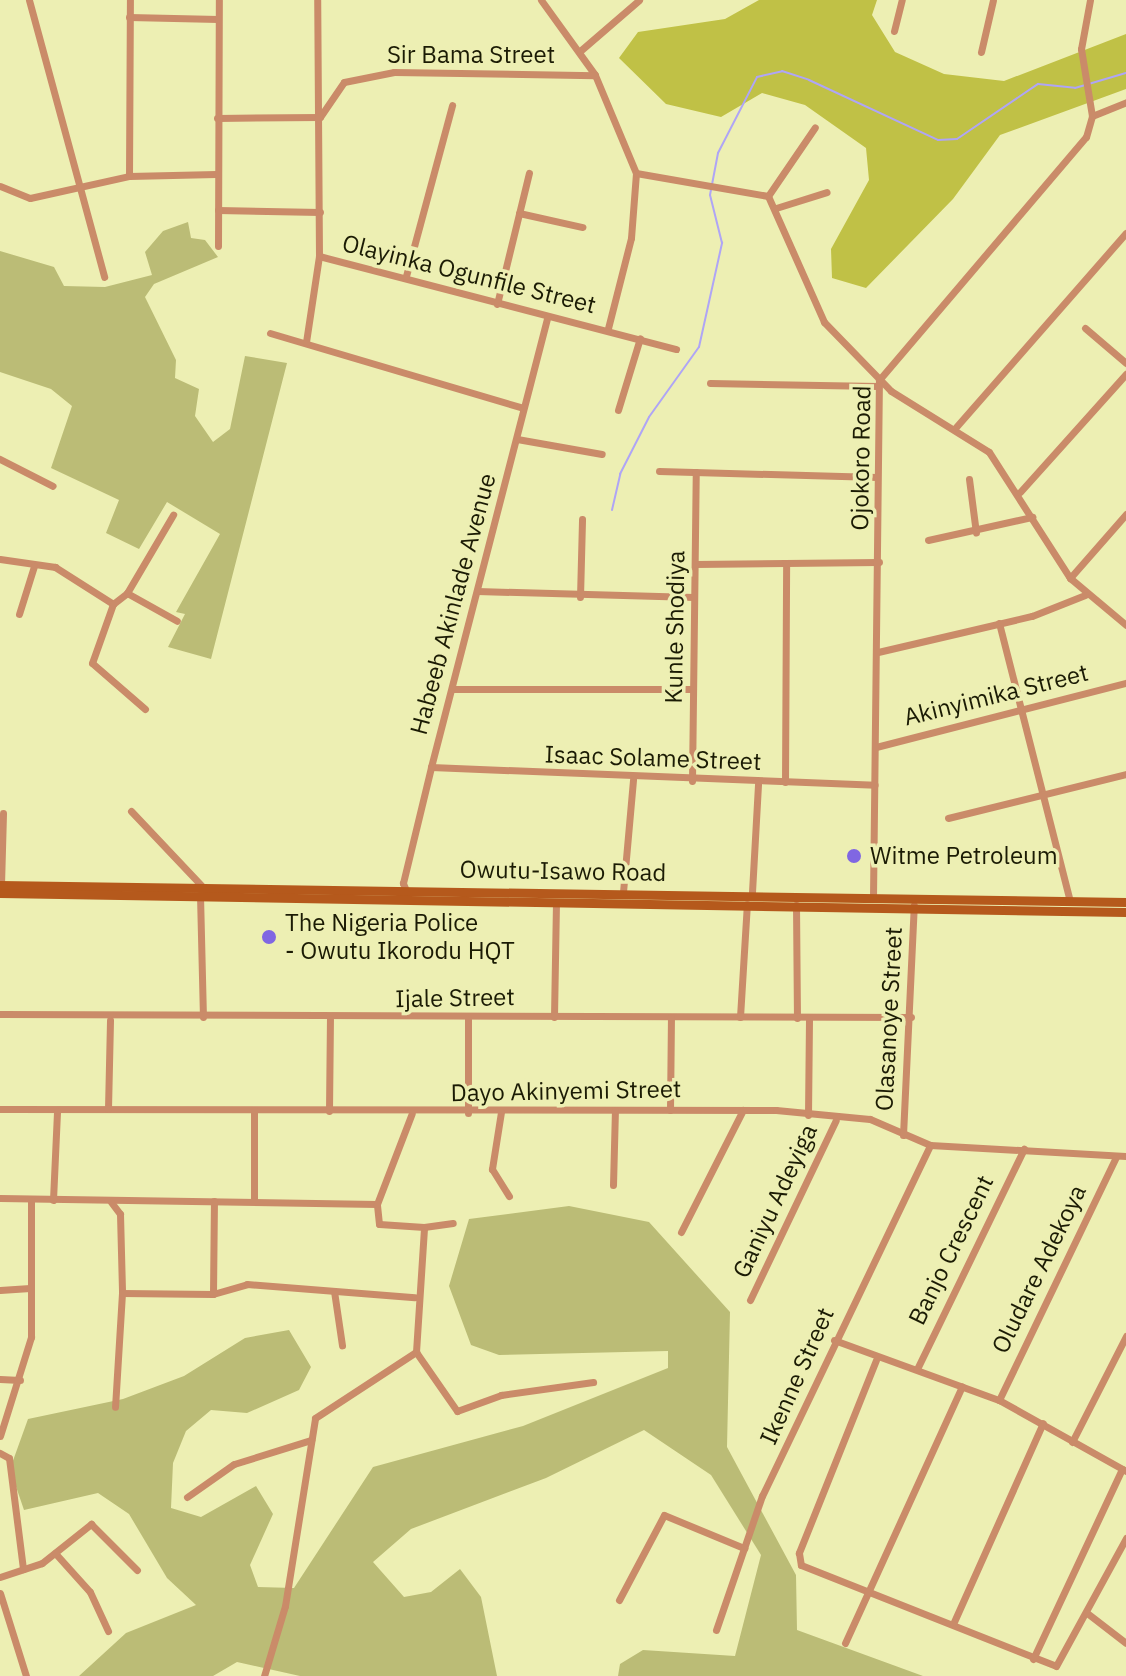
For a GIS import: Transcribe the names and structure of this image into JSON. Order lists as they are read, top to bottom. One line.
{"streets":{"street":["Sir Bama Street","Olayinka Ogunfile Street","Ojokoro Road","Habeeb Akinlade Avenue","Kunle Shodiya","Akinyimika Street","Isaac Solame Street","Owutu-Isawo Road","Ijale Street","Olasanoye Street","Dayo Akinyemi Street","Ganiyu Adeyiga","Banjo Crescent","Oludare Adekoya","Ikenne Street"]},"crossings":[["Olayinka Ogunfile Street","Habeeb Akinlade Avenue"],["Ojokoro Road","Akinyimika Street"],["Ojokoro Road","Isaac Solame Street"],["Ojokoro Road","Owutu-Isawo Road"],["Habeeb Akinlade Avenue","Isaac Solame Street"],["Habeeb Akinlade Avenue","Owutu-Isawo Road"],["Kunle Shodiya","Isaac Solame Street"],["Owutu-Isawo Road","Olasanoye Street"],["Ijale Street","Olasanoye Street"],["Olasanoye Street","Dayo Akinyemi Street"],["Dayo Akinyemi Street","Ganiyu Adeyiga"],["Dayo Akinyemi Street","Banjo Crescent"],["Dayo Akinyemi Street","Oludare Adekoya"],["Dayo Akinyemi Street","Ikenne Street"]],"places":["Witme Petroleum","The Nigeria Police - Owutu Ikorodu HQT"]}
